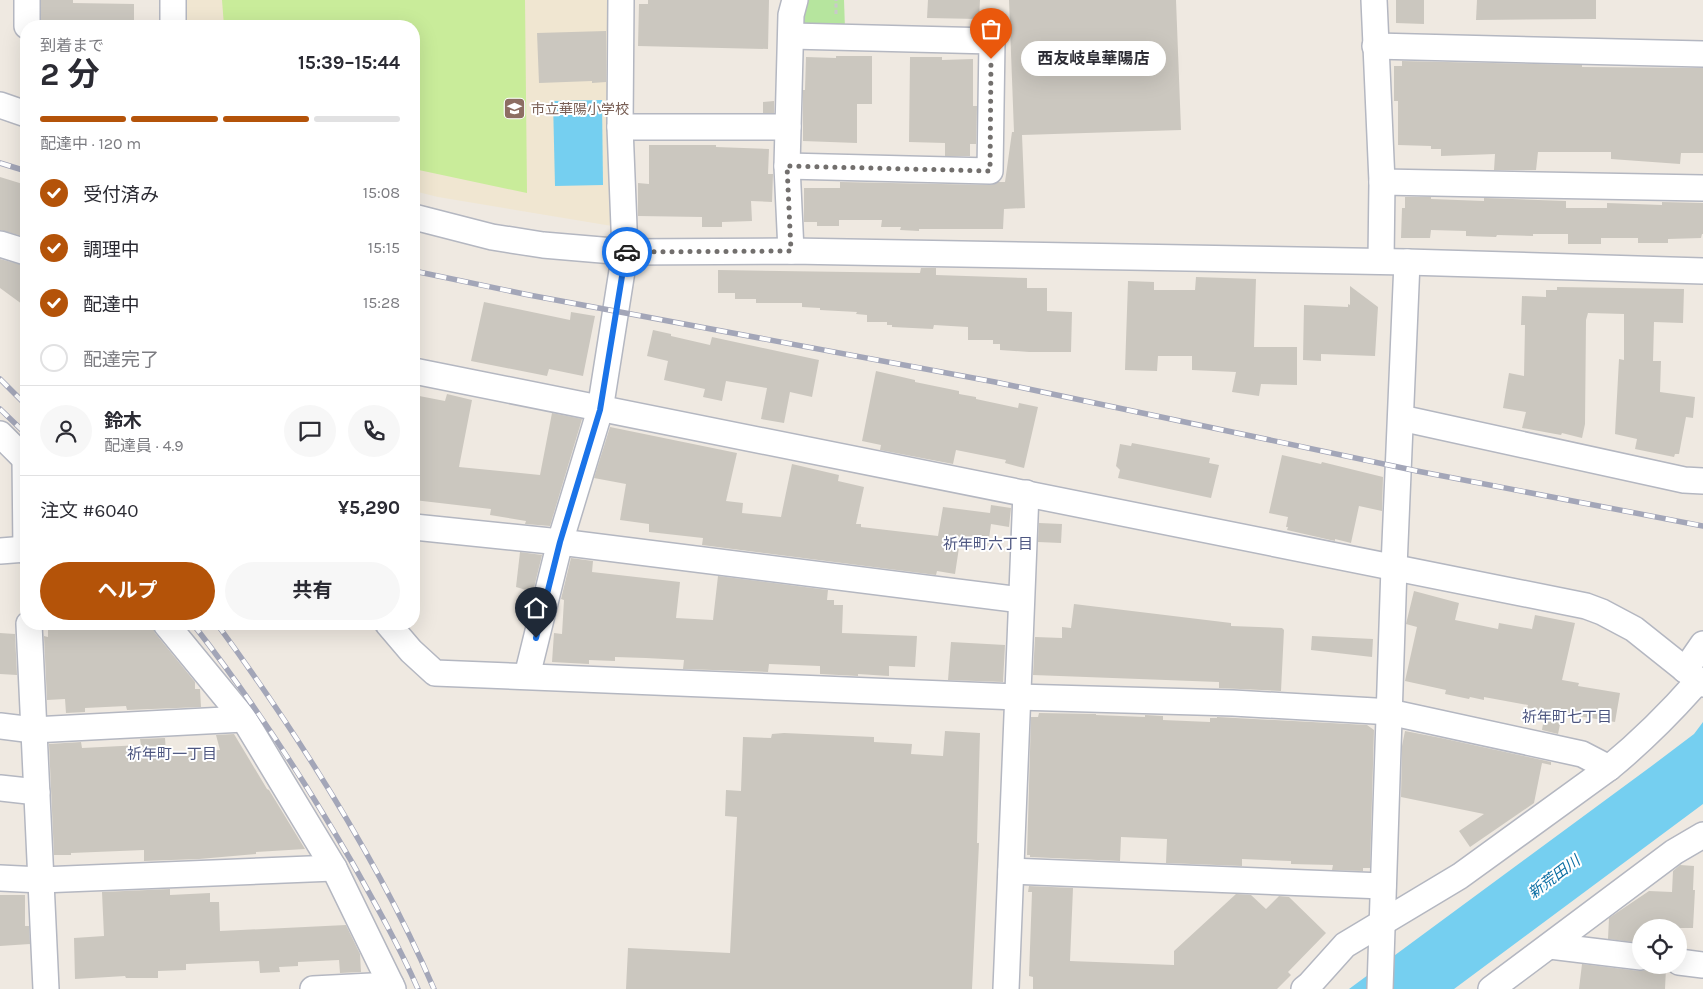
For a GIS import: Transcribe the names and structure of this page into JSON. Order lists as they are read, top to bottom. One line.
{"districts":["祈年町六丁目","祈年町七丁目","祈年町一丁目"],"water":["新荒田川"],"places":{"other":["西友岐阜華陽店"],"school or university":["市立華陽小学校"]},"page":{"heading":["2 分","到着まで","15:39–15:44"],"panel":["鈴木","配達員 · 4.9","注文 #6040","¥5,290"],"bubble":"西友岐阜華陽店","bar":"配達中 · 120 m","list":[["受付済み","15:08"],["調理中","15:15"],["配達中","15:28"],"配達完了"],"buttons":["ヘルプ","共有"]}}
